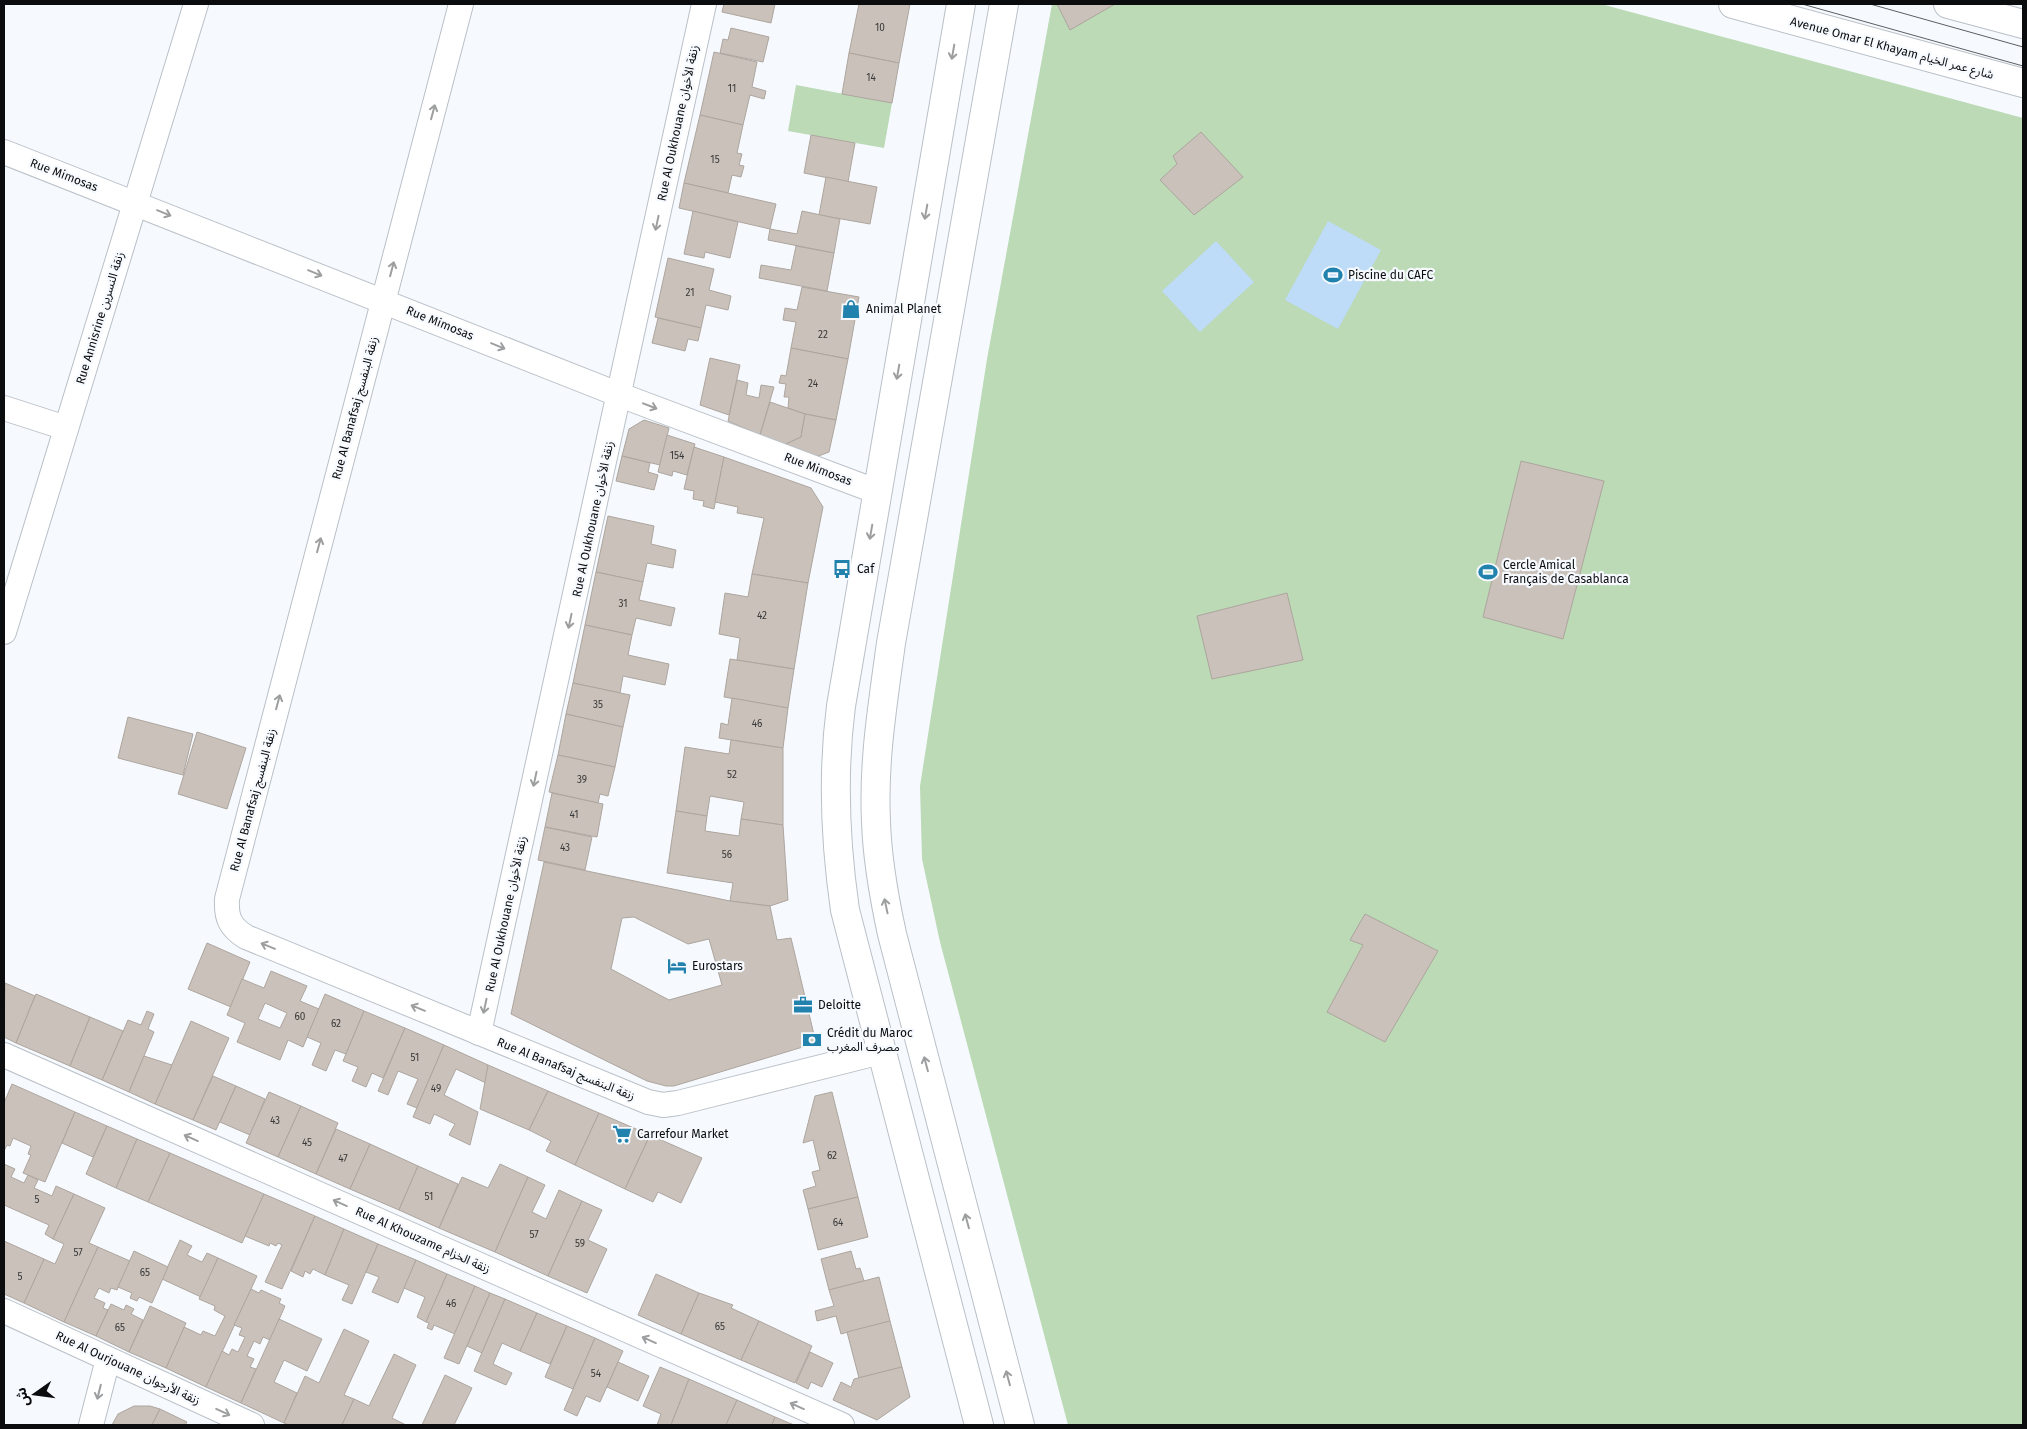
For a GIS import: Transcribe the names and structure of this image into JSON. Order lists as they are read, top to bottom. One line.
{"streets":{"main road":["Avenue Omar El Khayam شارع عمر الخيام"],"street":["Rue Al Oukhouane زنقة الأخوان","Rue Mimosas","Rue Annisrine زنقة النسرين","Rue Al Banafsaj زنقة البنفسج","Rue Al Khouzame زنقة الخزام","Rue Al Ourjouane زنقة الأرجوان"]},"crossings":[["Rue Al Oukhouane زنقة الأخوان","Rue Mimosas"],["Rue Al Oukhouane زنقة الأخوان","Rue Al Banafsaj زنقة البنفسج"],["Rue Mimosas","Rue Annisrine زنقة النسرين"],["Rue Mimosas","Rue Al Banafsaj زنقة البنفسج"]],"one_way":["Rue Al Oukhouane زنقة الأخوان","Rue Mimosas","Rue Al Banafsaj زنقة البنفسج","Rue Al Khouzame زنقة الخزام","Rue Al Ourjouane زنقة الأرجوان"],"places":{"sports":["Piscine du CAFC","Cercle Amical Français de Casablanca"],"shop":["Animal Planet"],"bus stop":["Caf"],"hotel":["Eurostars"],"office":["Deloitte"],"bank":["Crédit du Maroc مصرف المغرب"],"supermarket":["Carrefour Market"]},"house_numbers":["10","14","11","15","21","22","24","154","31","42","35","46","52","39","41","43","56","60","62","51","49","43","45","62","47","51","5","64","57","59","57","65","5","46","65","65","54"],"north":"left"}
